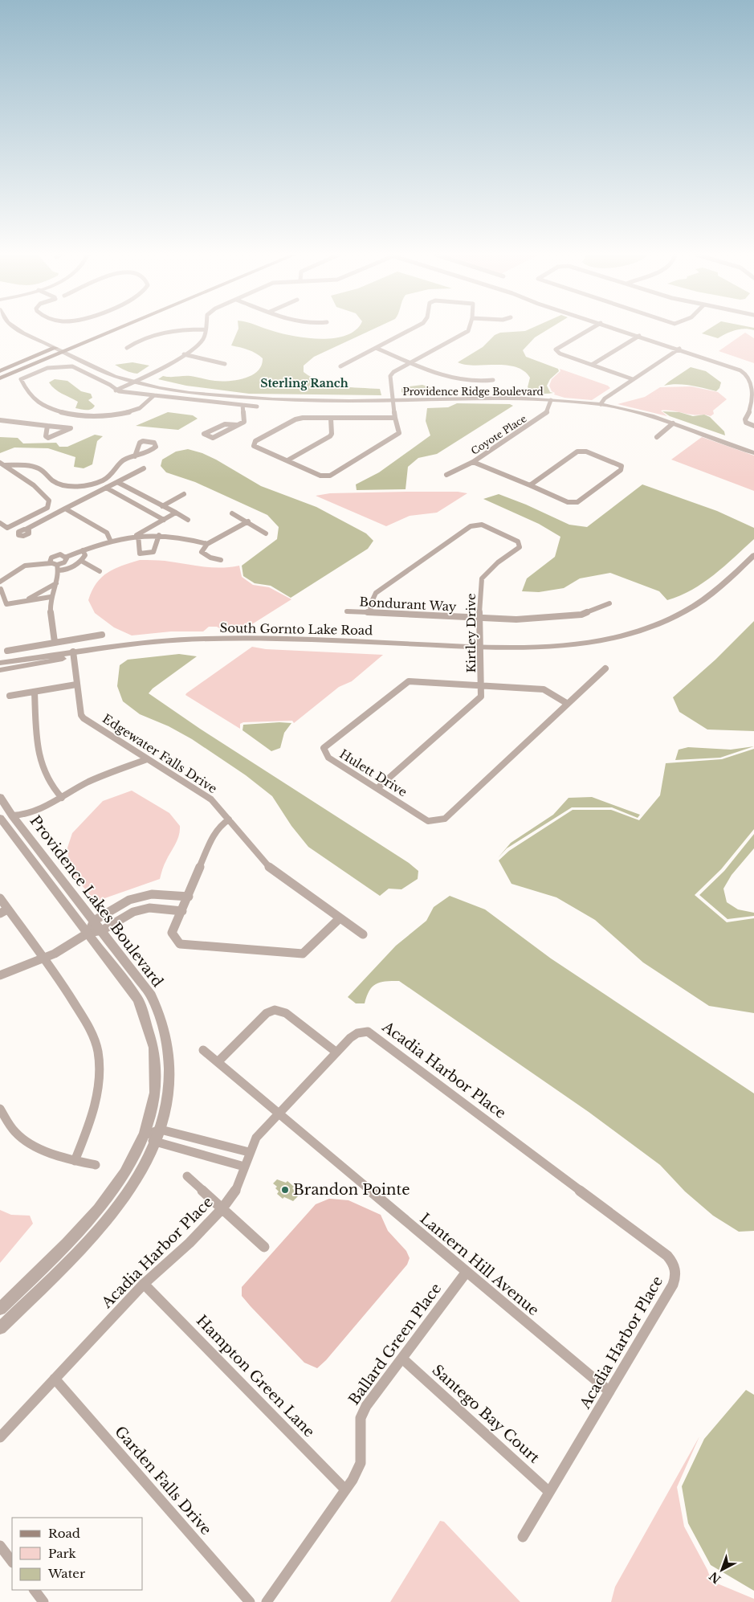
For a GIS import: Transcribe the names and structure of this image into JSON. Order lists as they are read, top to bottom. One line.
{"streets":{"street":["Providence Ridge Boulevard","Coyote Place","Bondurant Way","South Gornto Lake Road","Kirtley Drive","Edgewater Falls Drive","Hulett Drive","Providence Lakes Boulevard","Acadia Harbor Place","Lantern Hill Avenue","Ballard Green Place","Hampton Green Lane","Santego Bay Court","Garden Falls Drive"]},"crossings":[["Providence Ridge Boulevard","Coyote Place"],["Bondurant Way","Kirtley Drive"],["South Gornto Lake Road","Kirtley Drive"],["South Gornto Lake Road","Edgewater Falls Drive"],["Kirtley Drive","Hulett Drive"],["Acadia Harbor Place","Lantern Hill Avenue"],["Acadia Harbor Place","Hampton Green Lane"],["Acadia Harbor Place","Santego Bay Court"],["Acadia Harbor Place","Garden Falls Drive"],["Lantern Hill Avenue","Ballard Green Place"],["Ballard Green Place","Hampton Green Lane"],["Ballard Green Place","Santego Bay Court"]],"districts":["Sterling Ranch"],"places":["Brandon Pointe"],"legend":["Road","Park","Water"],"north":"bottom left"}
